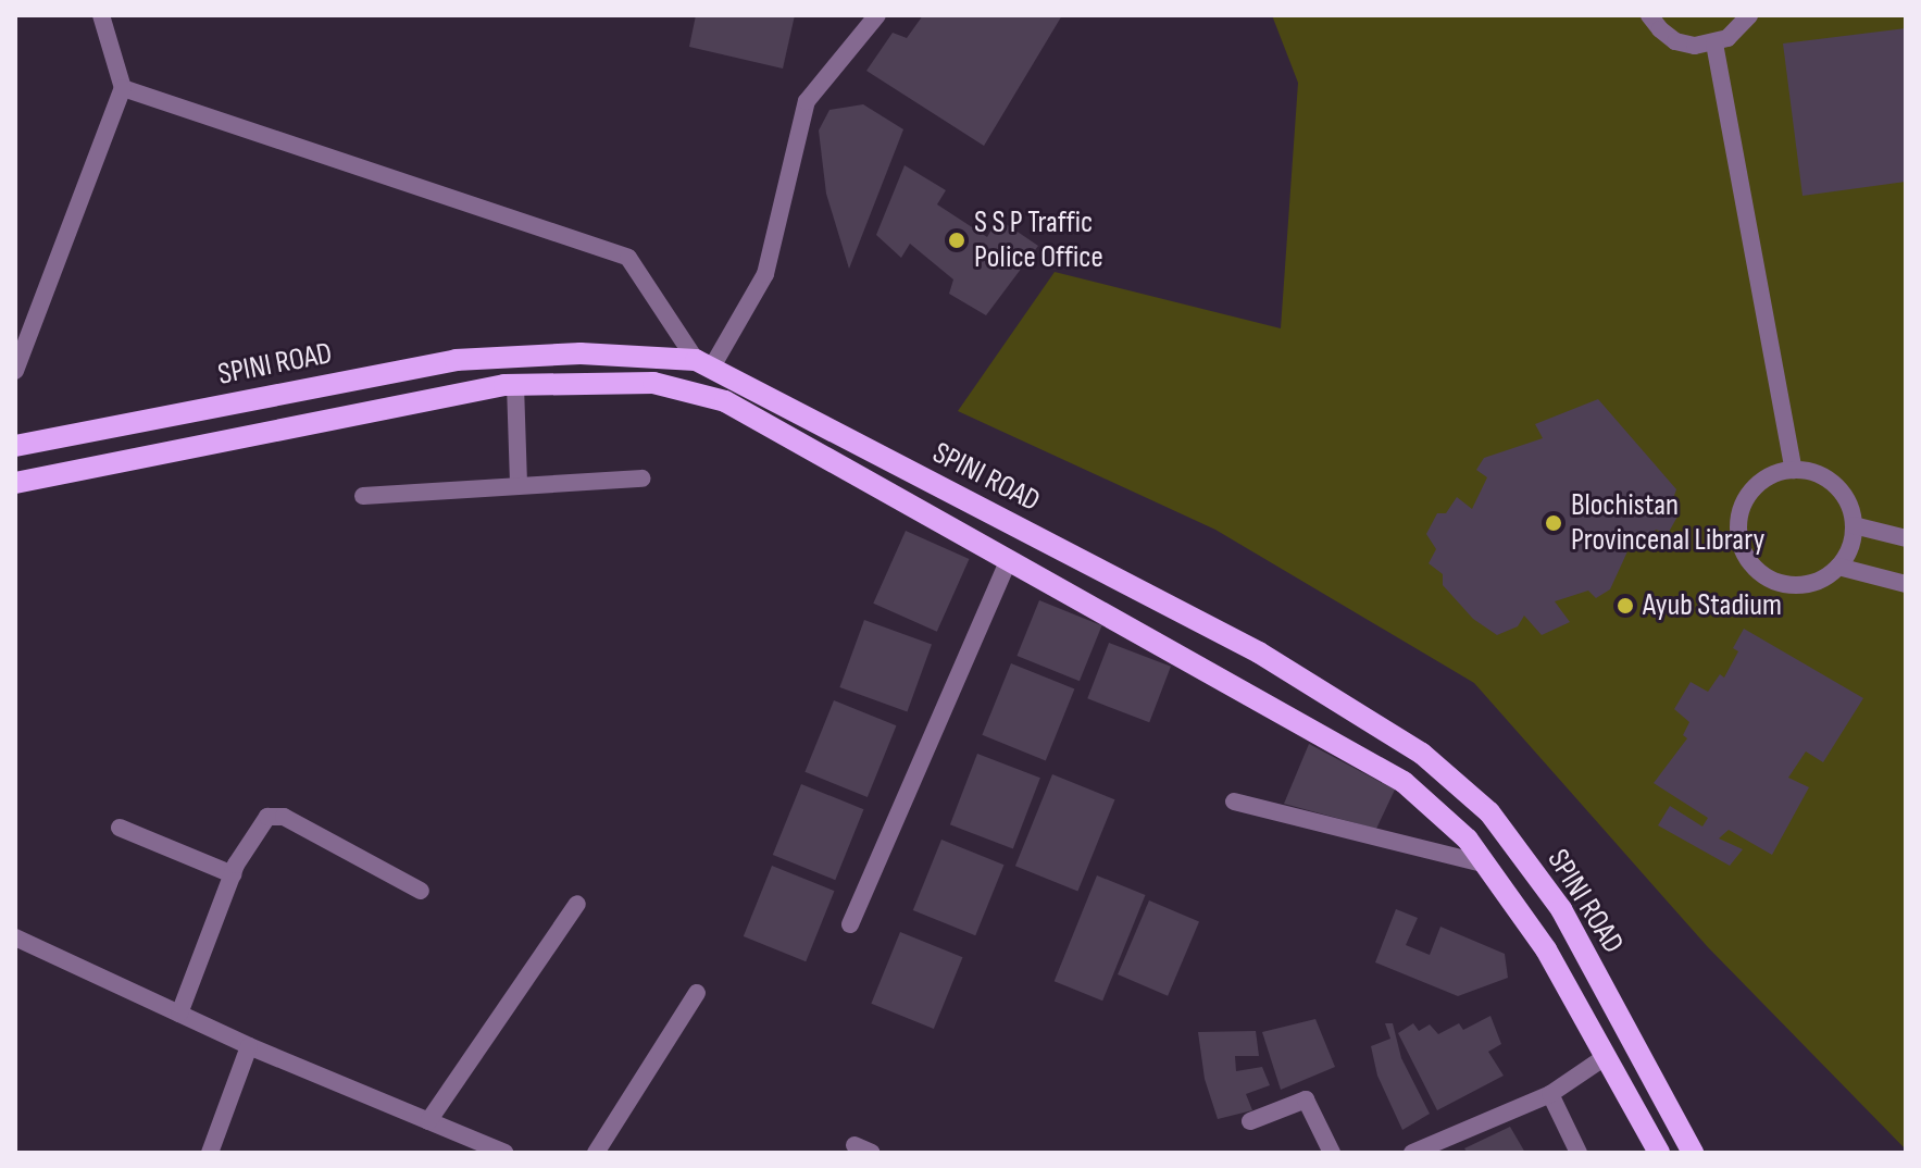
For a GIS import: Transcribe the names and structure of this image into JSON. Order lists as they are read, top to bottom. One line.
{"streets":{"main road":["SPINI ROAD"]},"places":["S S P Traffic Police Office","Blochistan Provincenal Library","Ayub Stadium"]}
